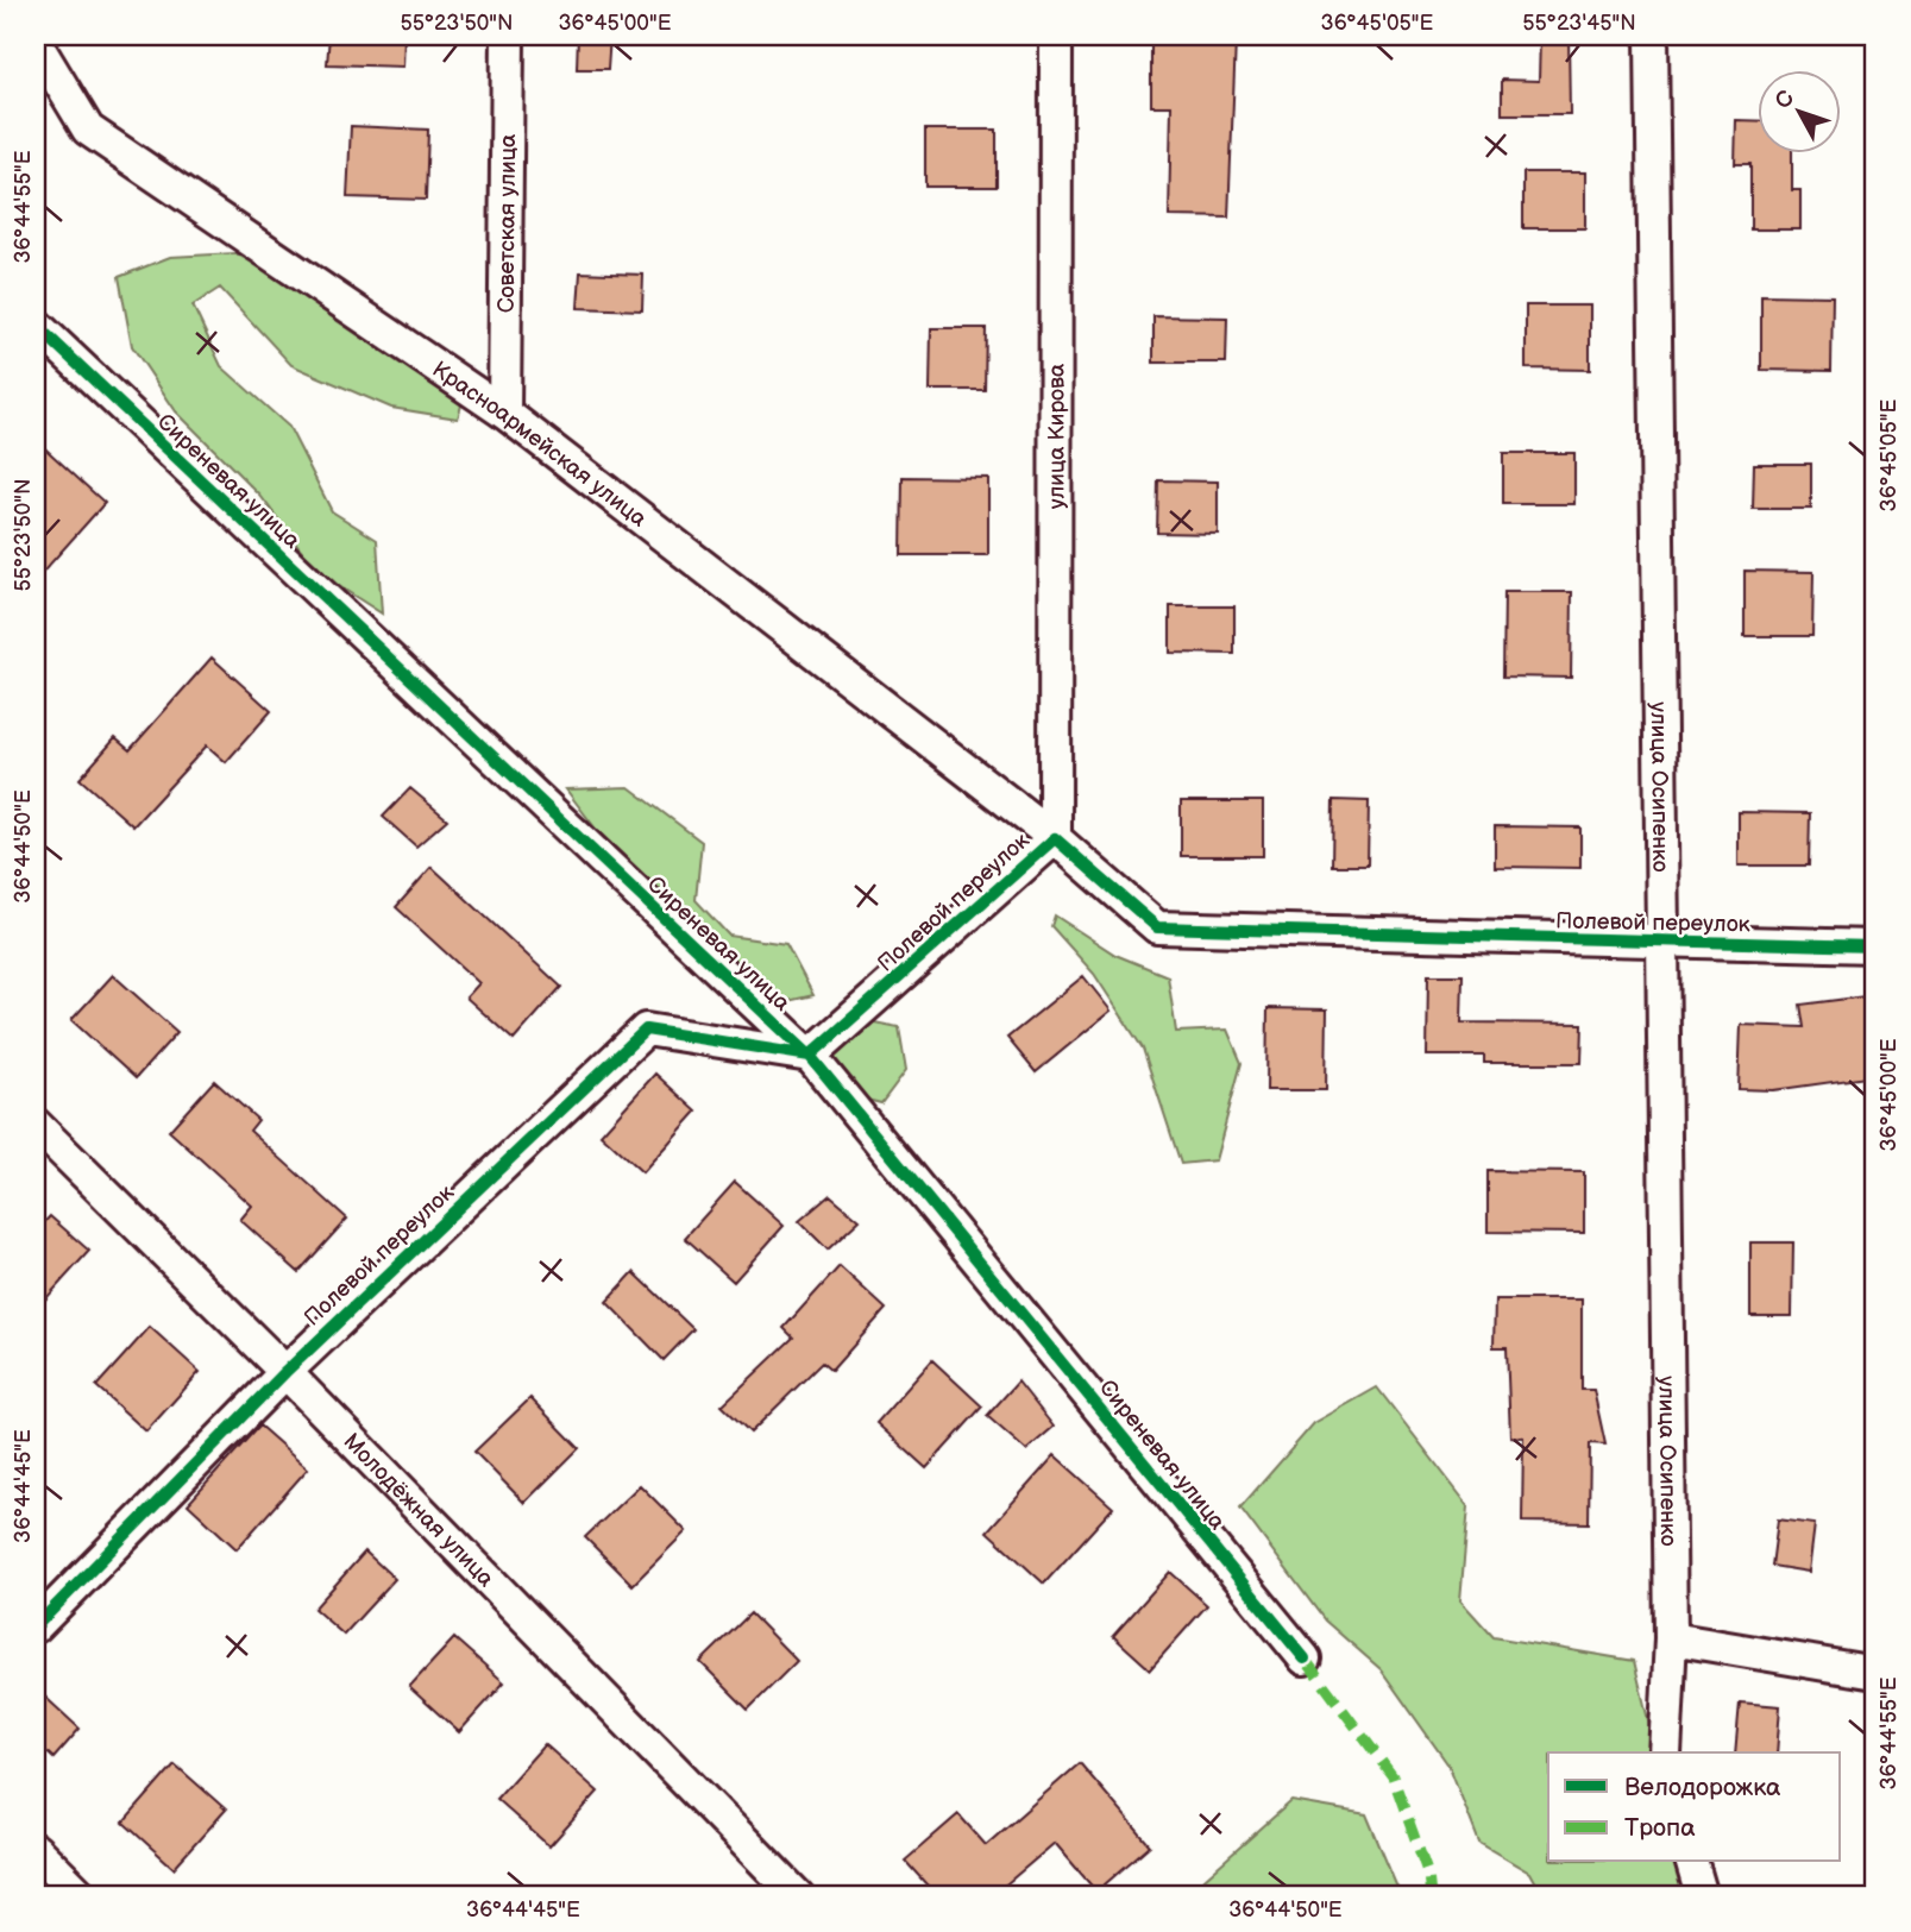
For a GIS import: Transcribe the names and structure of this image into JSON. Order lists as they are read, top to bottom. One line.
{"streets":{"street":["Советская улица","улица Кирова","Красноармейская улица","Сиреневая улица","улица Осипенко","Полевой переулок","Молодёжная улица"]},"crossings":[["Советская улица","Красноармейская улица"],["улица Кирова","Красноармейская улица"],["улица Кирова","Полевой переулок"],["Красноармейская улица","Полевой переулок"],["Сиреневая улица","Полевой переулок"],["улица Осипенко","Полевой переулок"],["Полевой переулок","Молодёжная улица"]],"legend":["Велодорожка","Тропа"],"north":"top left","coordinates":["55°23'50\"N","36°45'00\"E","36°45'05\"E","55°23'45\"N","36°44'55\"E","36°44'50\"E","36°44'45\"E"]}
